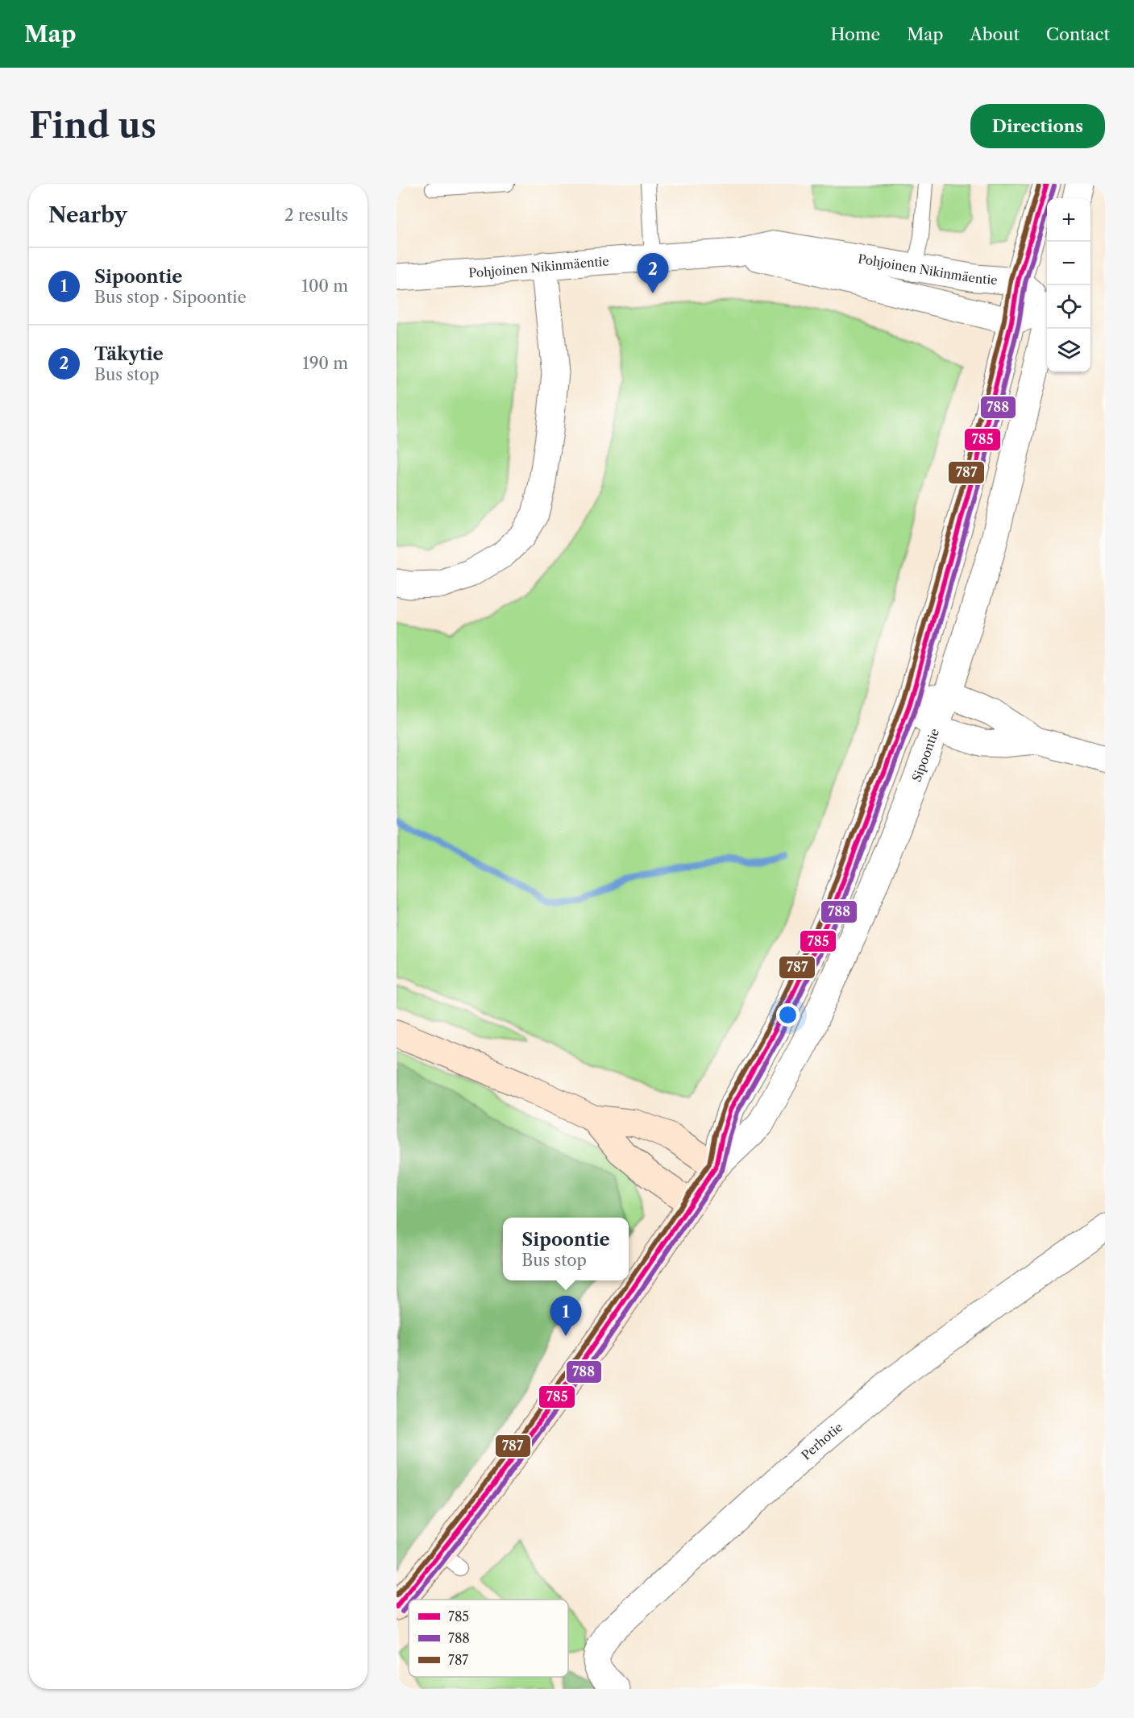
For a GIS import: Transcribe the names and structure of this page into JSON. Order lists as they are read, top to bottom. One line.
{"streets":{"main road":["Sipoontie"],"street":["Pohjoinen Nikinmäentie","Perhotie"]},"crossings":[["Pohjoinen Nikinmäentie","Sipoontie"]],"lines":["transit line 785","transit line 787","transit line 788"],"legend":["785","788","787"],"page":{"header":"Map","nav":["Home","Map","About","Contact"],"buttons":"Directions","title":"Find us","heading":["Nearby","2 results"],"map_buttons":["+","−"],"list":[{"mark":"1","name":"Sipoontie","note":"Bus stop · Sipoontie","value":"100 m"},{"mark":"2","name":"Täkytie","note":"Bus stop","value":"190 m"}],"pins":["2","1"],"popup":["Sipoontie","Bus stop"]}}
